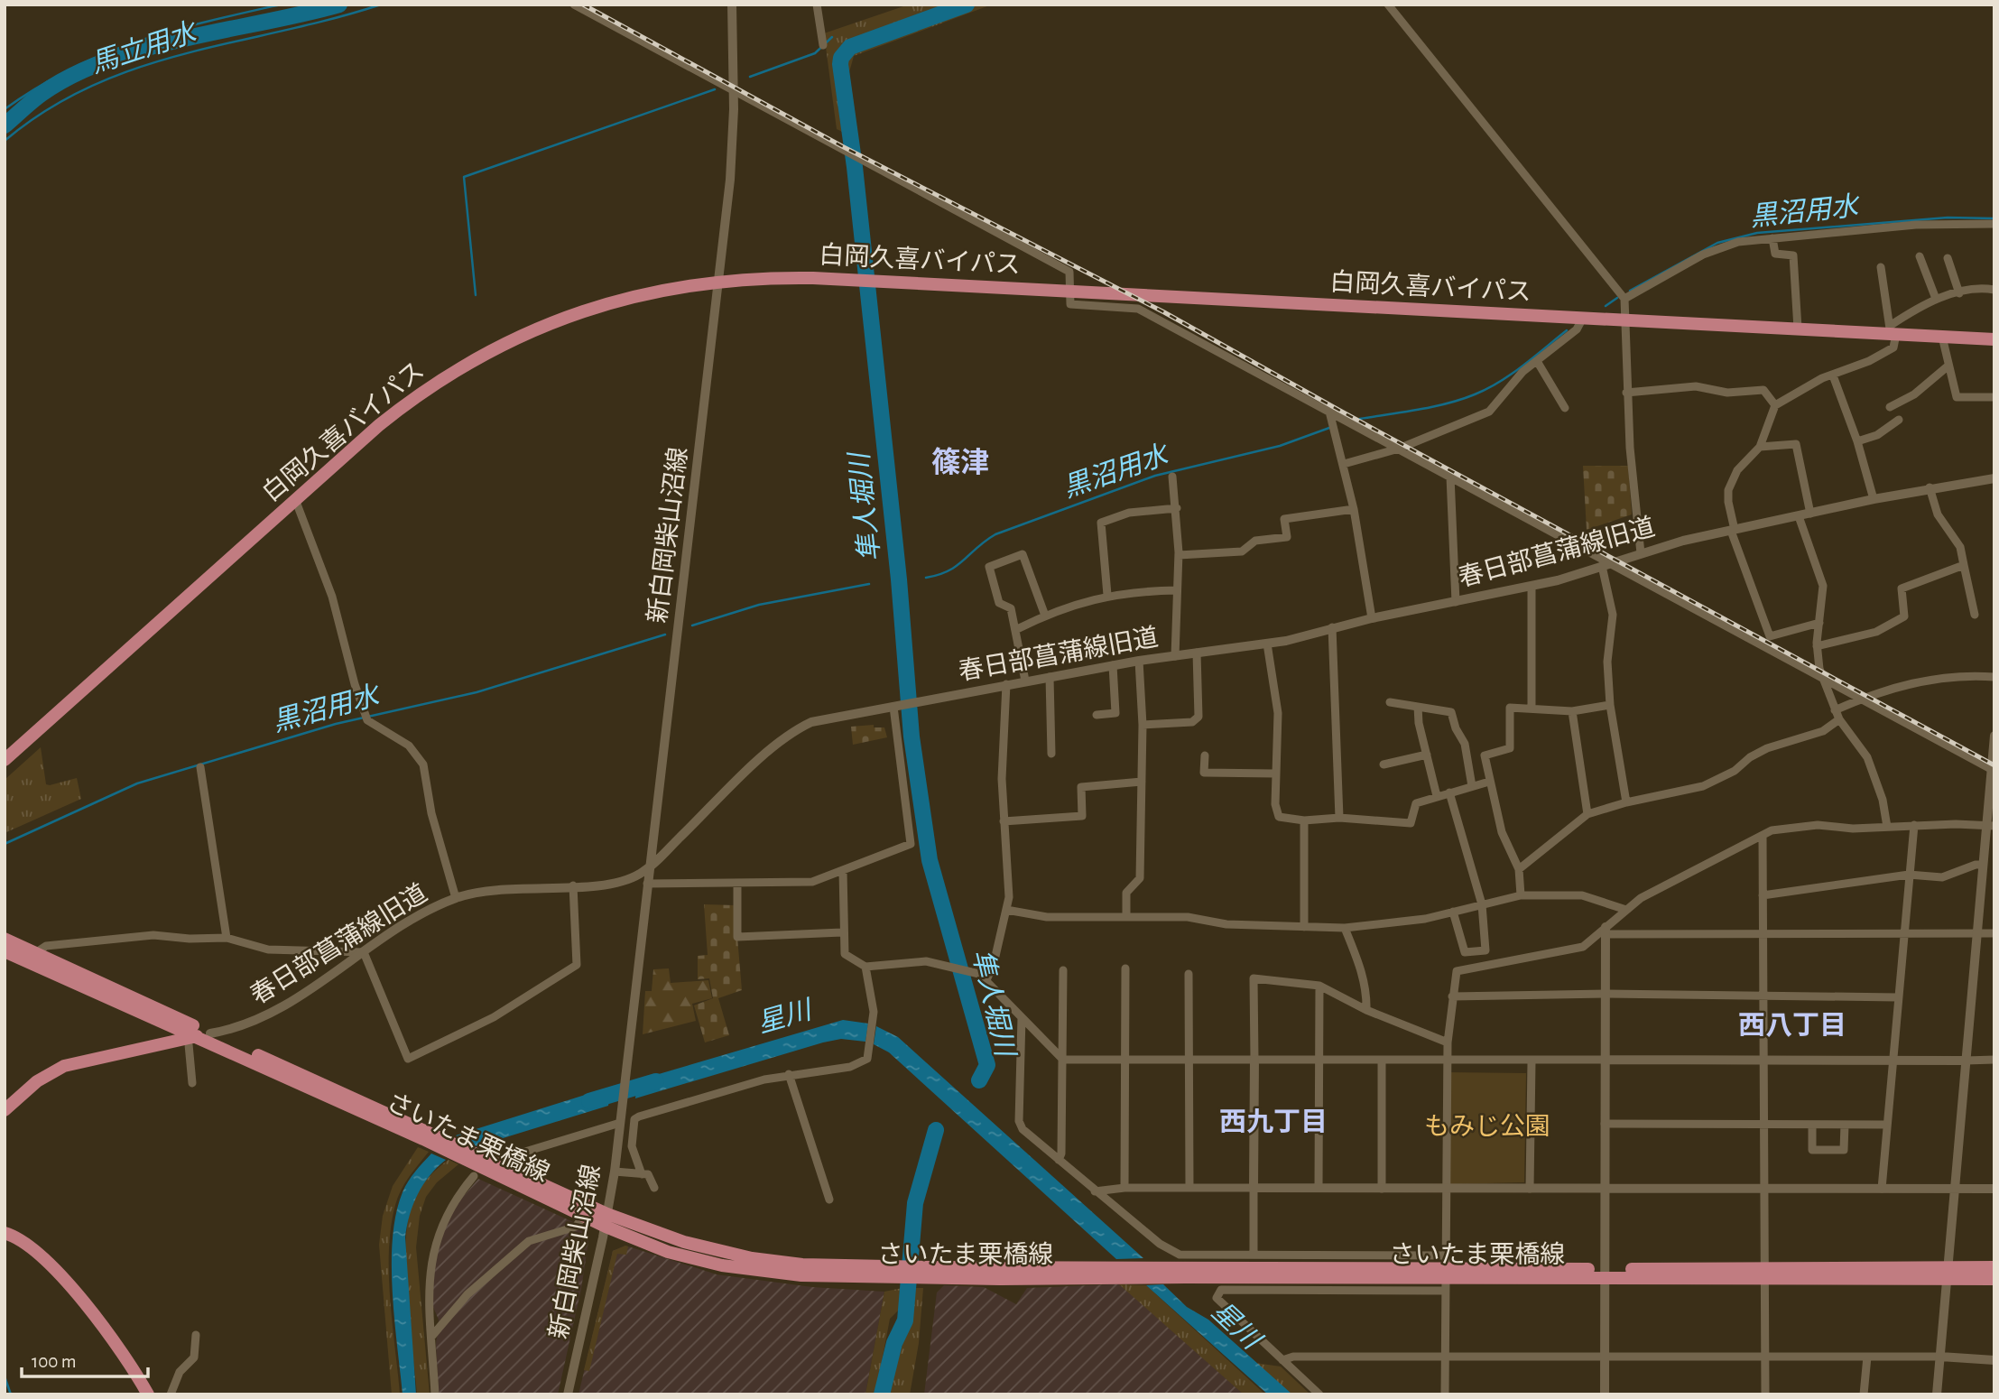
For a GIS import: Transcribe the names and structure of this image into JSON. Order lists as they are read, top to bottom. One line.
{"streets":{"main road":["白岡久喜バイパス","さいたま栗橋線"],"street":["新白岡柴山沼線","春日部菖蒲線旧道"]},"crossings":[["白岡久喜バイパス","新白岡柴山沼線"],["新白岡柴山沼線","春日部菖蒲線旧道"],["新白岡柴山沼線","さいたま栗橋線"],["春日部菖蒲線旧道","さいたま栗橋線"]],"districts":["篠津","西八丁目","西九丁目"],"water":["馬立用水","黒沼用水","隼人堀川","星川"],"parks":["もみじ公園"],"scale_bar":"100 m"}
